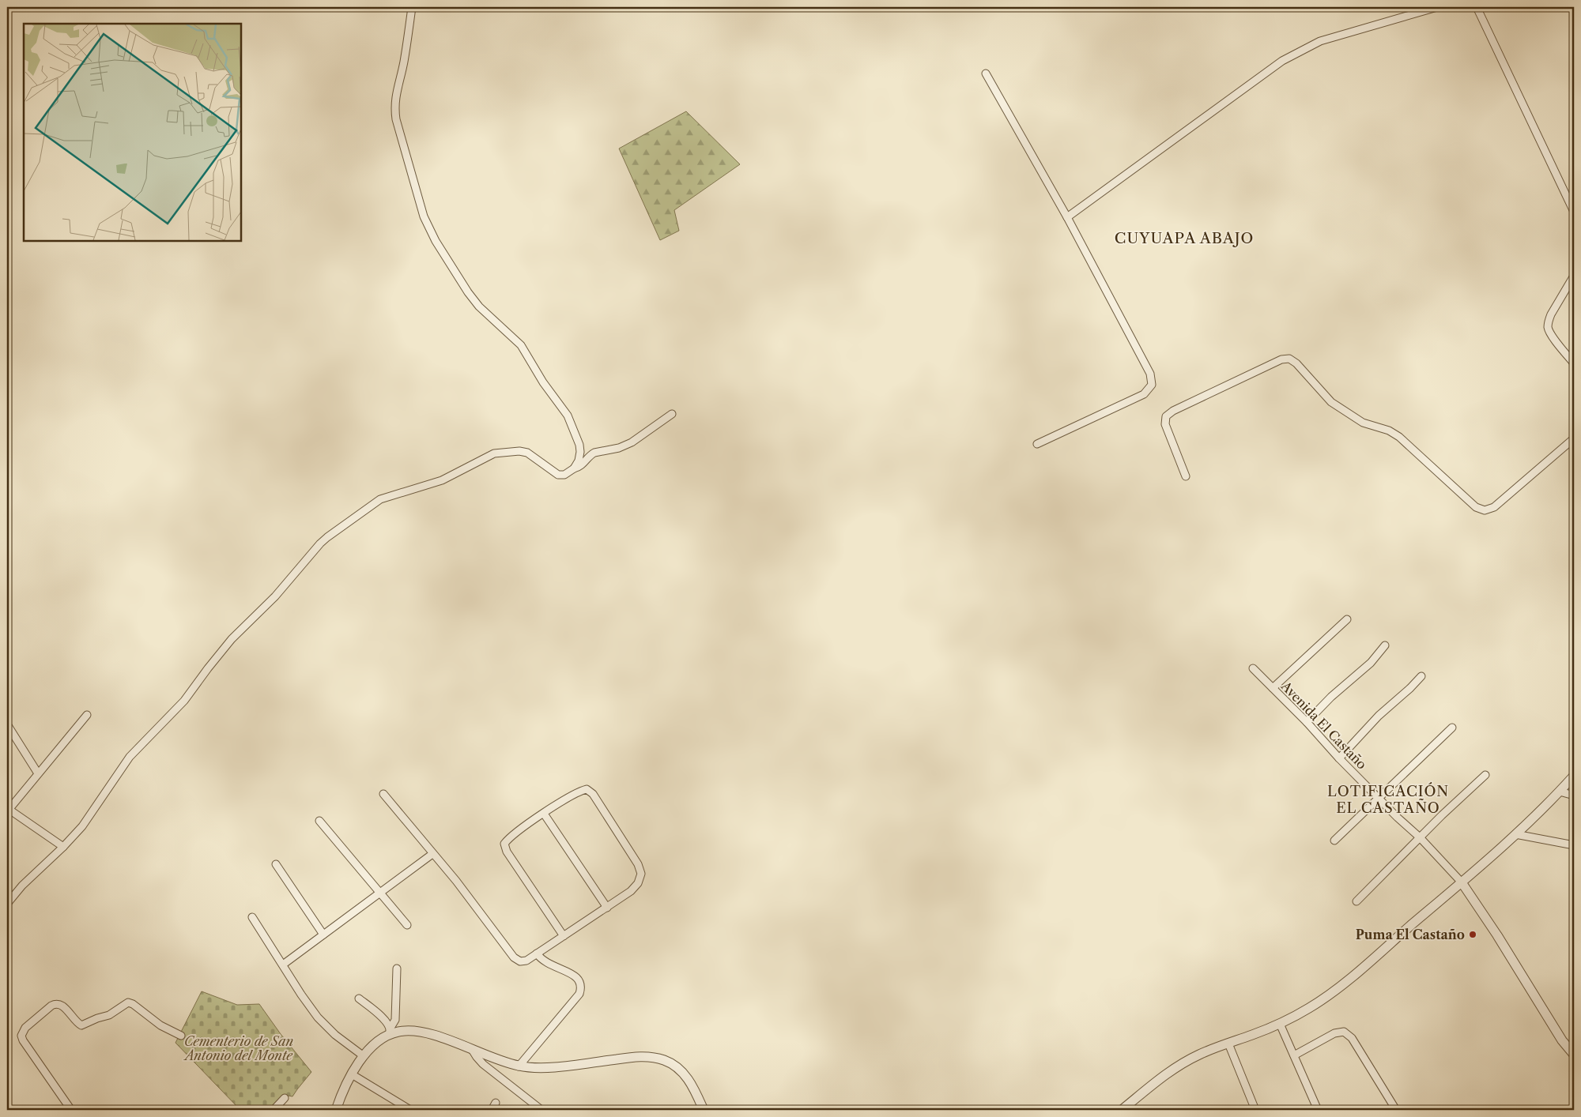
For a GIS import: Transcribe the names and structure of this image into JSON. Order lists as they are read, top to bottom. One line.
{"streets":{"street":["Avenida El Castaño"]},"districts":["CUYUAPA ABAJO","LOTIFICACIÓN EL CASTAÑO"],"parks":["Cementerio de San Antonio del Monte"],"places":["Puma El Castaño"]}
